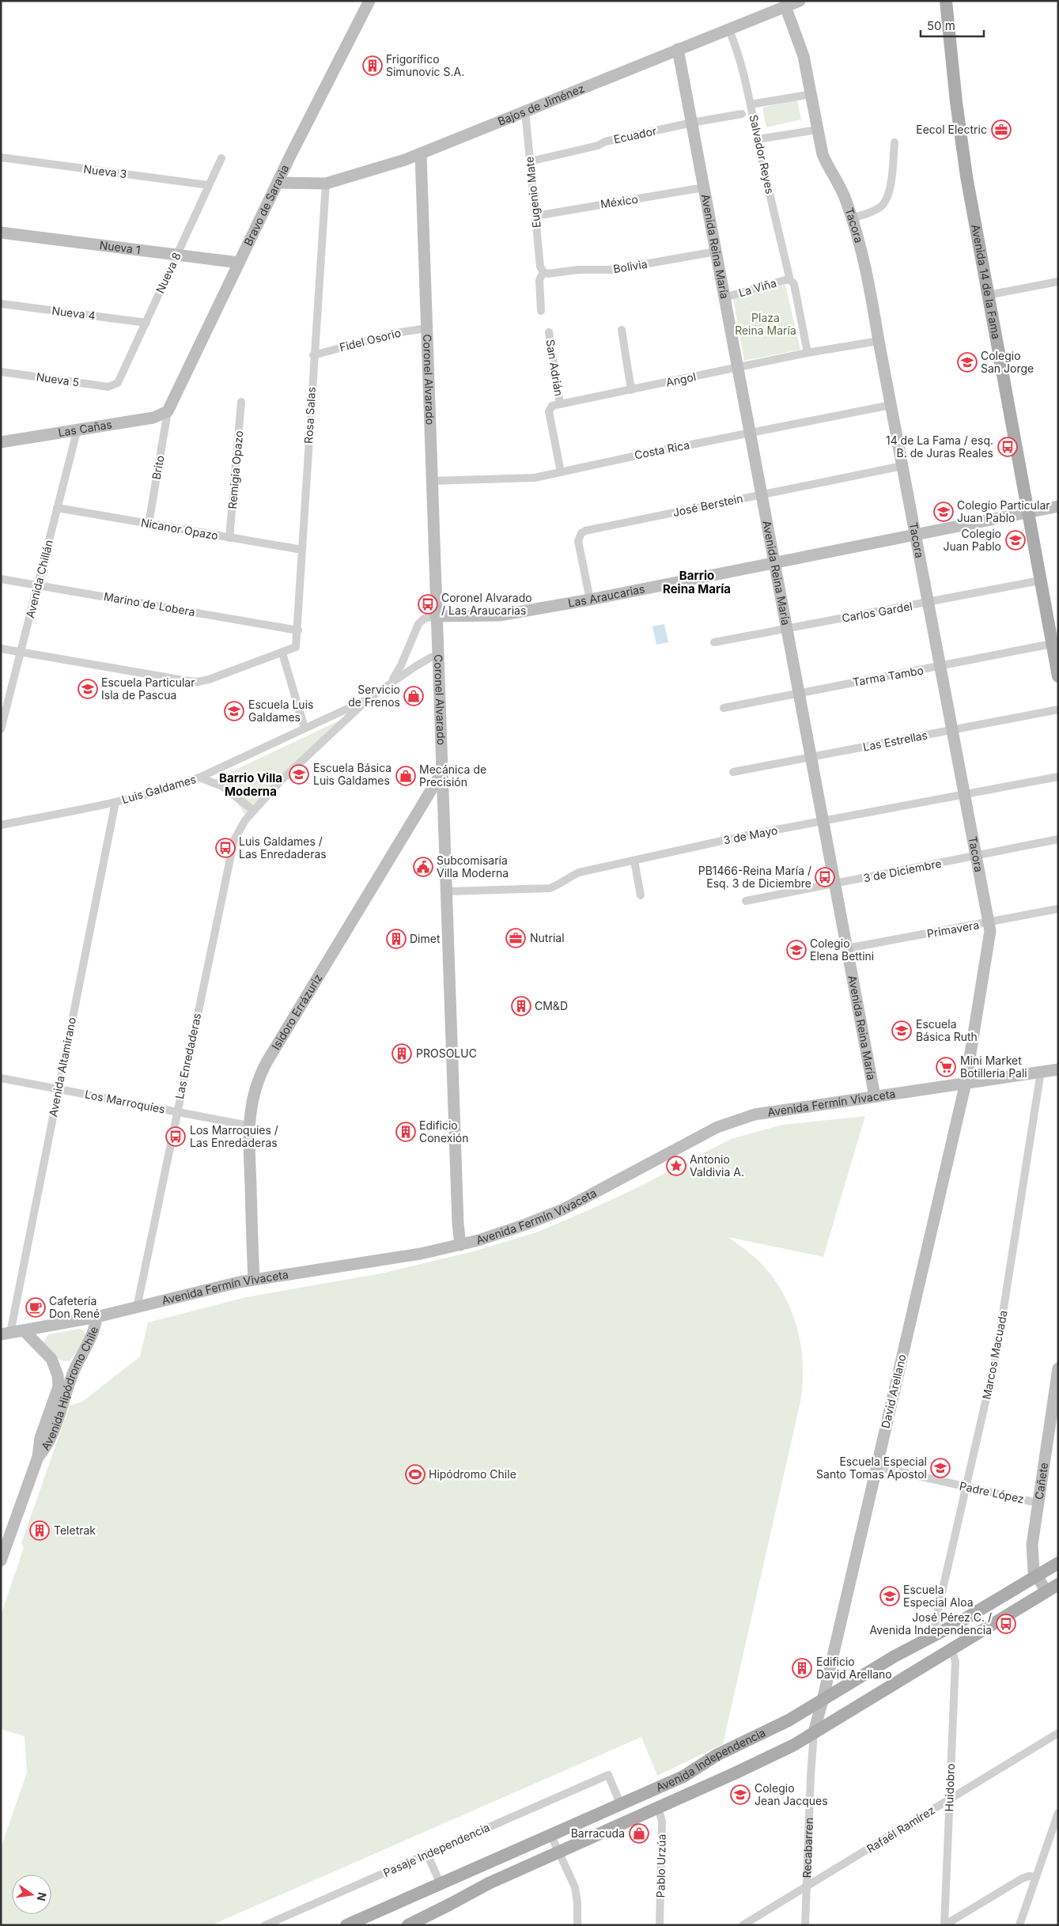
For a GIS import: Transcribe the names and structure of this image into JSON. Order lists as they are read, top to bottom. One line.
{"streets":{"main road":["Avenida 14 de la Fama","Avenida Independencia"],"street":["Bajos de Jiménez","Ecuador","Salvador Reyes","Nueva 3","Eugenio Mate","México","Bravo de Saravia","Tacora","Avenida Reina María","Nueva 1","Bolivia","Nueva 8","La Viña","Nueva 4","Fidel Osorio","San Adrián","Nueva 5","Coronel Alvarado","Angol","Rosa Salas","Las Cañas","Costa Rica","Brito","Remigia Opazo","José Berstein","Nicanor Opazo","Avenida Chillán","Las Araucarias","Marino de Lobera","Carlos Gardel","Tarma Tambo","Las Estrellas","Luis Galdames","3 de Mayo","3 de Diciembre","Primavera","Isidoro Errázuriz","Las Enredaderas","Avenida Altamirano","Los Marroquíes","Avenida Fermín Vivaceta","Marcos Macuada","Avenida Hipódromo Chile","David Arellano","Cañete","Padre López","Huidobro","Rafaél Ramírez","Recabarren","Pasaje Independencia","Pablo Urzúa"]},"crossings":[["Bajos de Jiménez","Salvador Reyes"],["Bajos de Jiménez","Eugenio Mate"],["Bajos de Jiménez","Bravo de Saravia"],["Bajos de Jiménez","Tacora"],["Bajos de Jiménez","Avenida Reina María"],["Bajos de Jiménez","Coronel Alvarado"],["Bajos de Jiménez","Rosa Salas"],["Ecuador","Eugenio Mate"],["Ecuador","Avenida Reina María"],["Salvador Reyes","La Viña"],["Salvador Reyes","Angol"],["Nueva 3","Nueva 8"],["Eugenio Mate","México"],["Eugenio Mate","Bolivia"],["México","Avenida Reina María"],["Bravo de Saravia","Nueva 1"],["Bravo de Saravia","Las Cañas"],["Bravo de Saravia","Brito"],["Tacora","Angol"],["Tacora","Costa Rica"],["Tacora","José Berstein"],["Tacora","Las Araucarias"],["Tacora","Carlos Gardel"],["Tacora","Tarma Tambo"],["Tacora","Las Estrellas"],["Tacora","3 de Mayo"],["Tacora","3 de Diciembre"],["Tacora","Primavera"],["Tacora","Avenida Fermín Vivaceta"],["Tacora","David Arellano"],["Avenida Reina María","Bolivia"],["Avenida Reina María","La Viña"],["Avenida Reina María","Angol"],["Avenida Reina María","Costa Rica"],["Avenida Reina María","José Berstein"],["Avenida Reina María","Las Araucarias"],["Avenida Reina María","Carlos Gardel"],["Avenida Reina María","Tarma Tambo"],["Avenida Reina María","Las Estrellas"],["Avenida Reina María","3 de Mayo"],["Avenida Reina María","3 de Diciembre"],["Avenida Reina María","Primavera"],["Avenida Reina María","Avenida Fermín Vivaceta"],["Nueva 1","Nueva 8"],["Nueva 8","Nueva 4"],["Nueva 8","Nueva 5"],["Avenida 14 de la Fama","Las Araucarias"],["Avenida 14 de la Fama","Carlos Gardel"],["Avenida 14 de la Fama","Tarma Tambo"],["Fidel Osorio","Coronel Alvarado"],["Fidel Osorio","Rosa Salas"],["San Adrián","Angol"],["Coronel Alvarado","Costa Rica"],["Coronel Alvarado","Las Araucarias"],["Coronel Alvarado","Luis Galdames"],["Coronel Alvarado","3 de Mayo"],["Coronel Alvarado","Isidoro Errázuriz"],["Coronel Alvarado","Avenida Fermín Vivaceta"],["Rosa Salas","Nicanor Opazo"],["Rosa Salas","Marino de Lobera"],["Las Cañas","Brito"],["Las Cañas","Avenida Chillán"],["Brito","Nicanor Opazo"],["Remigia Opazo","Nicanor Opazo"],["José Berstein","Las Araucarias"],["Nicanor Opazo","Avenida Chillán"],["Avenida Chillán","Marino de Lobera"],["Las Araucarias","Luis Galdames"],["Luis Galdames","Las Enredaderas"],["Luis Galdames","Avenida Altamirano"],["Isidoro Errázuriz","Los Marroquíes"],["Isidoro Errázuriz","Avenida Fermín Vivaceta"],["Las Enredaderas","Los Marroquíes"],["Las Enredaderas","Avenida Fermín Vivaceta"],["Avenida Altamirano","Los Marroquíes"],["Avenida Altamirano","Avenida Fermín Vivaceta"],["Avenida Fermín Vivaceta","Marcos Macuada"],["Avenida Fermín Vivaceta","Avenida Hipódromo Chile"],["Avenida Fermín Vivaceta","David Arellano"],["Marcos Macuada","Padre López"],["Marcos Macuada","Avenida Independencia"],["David Arellano","Padre López"],["David Arellano","Avenida Independencia"],["David Arellano","Recabarren"],["Cañete","Padre López"],["Cañete","Avenida Independencia"],["Avenida Independencia","Huidobro"],["Avenida Independencia","Recabarren"],["Avenida Independencia","Pasaje Independencia"],["Avenida Independencia","Pablo Urzúa"],["Huidobro","Rafaél Ramírez"],["Rafaél Ramírez","Recabarren"]],"districts":["Barrio Reina María","Barrio Villa Moderna"],"parks":["Plaza Reina María"],"places":{"building":["Frigorífico Simunovic S.A.","Dimet","CM&D","PROSOLUC","Edificio Conexión","Teletrak","Edificio David Arellano"],"office":["Eecol Electric","Nutrial"],"school or university":["Colegio San Jorge","Colegio Particular Juan Pablo","Colegio Juan Pablo","Escuela Particular Isla de Pascua","Escuela Luis Galdames","Escuela Básica Luis Galdames","Colegio Elena Bettini","Escuela Básica Ruth","Escuela Especial Santo Tomas Apostol","Escuela Especial Aloa","Colegio Jean Jacques"],"bus stop":["14 de La Fama / esq. B. de Juras Reales","Coronel Alvarado / Las Araucarias","Luis Galdames / Las Enredaderas","PB1466-Reina María / Esq. 3 de Diciembre","Los Marroquies / Las Enredaderas","José Pérez C. / Avenida Independencia"],"shop":["Servicio de Frenos","Mecánica de Precisión","Barracuda"],"public building":["Subcomisaría Villa Moderna"],"supermarket":["Mini Market Botilleria Pali"],"place":["Antonio Valdivia A."],"cafe":["Cafetería Don René"],"sports":["Hipódromo Chile"]},"scale_bar":"50 m","north":"right"}
